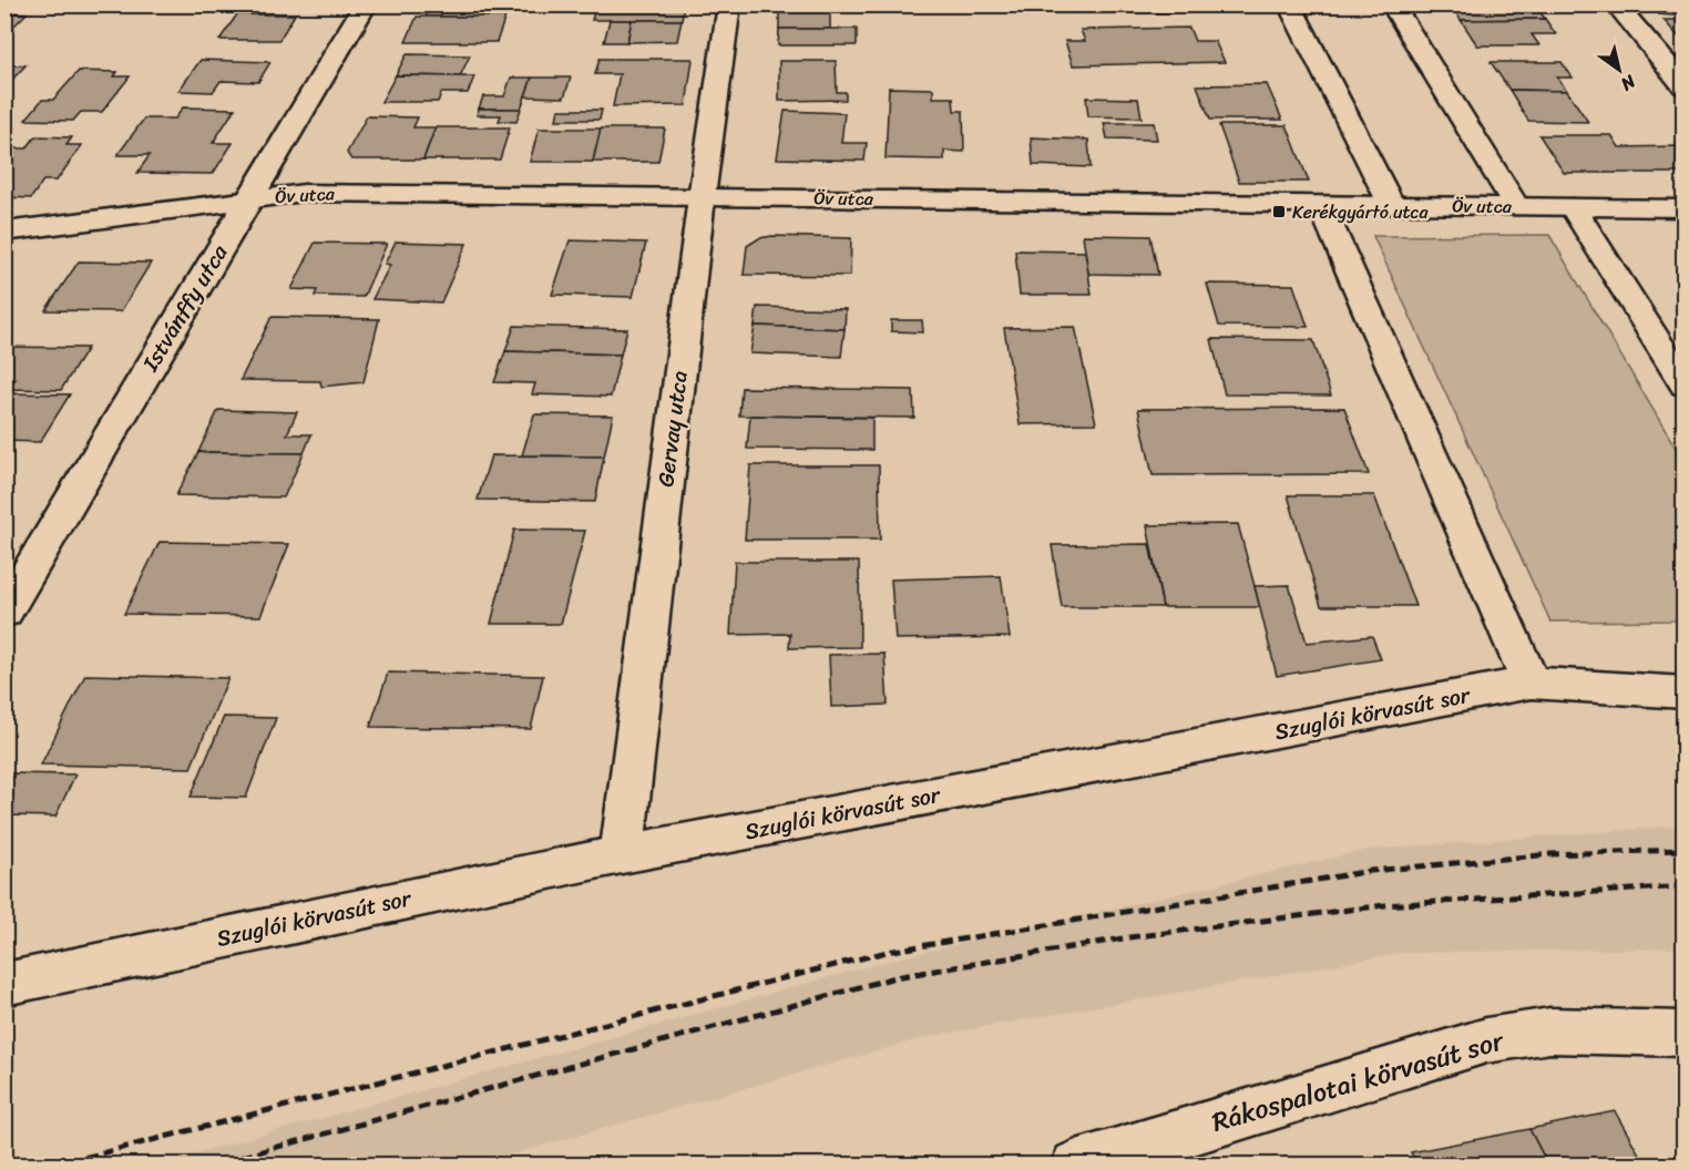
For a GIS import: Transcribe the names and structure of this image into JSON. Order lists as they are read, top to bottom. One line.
{"streets":{"street":["Öv utca","Istvánffy utca","Gervay utca","Szuglói körvasút sor","Rákospalotai körvasút sor"]},"crossings":[["Öv utca","Istvánffy utca"],["Öv utca","Gervay utca"],["Gervay utca","Szuglói körvasút sor"]],"places":{"transit":["Kerékgyártó utca"]},"north":"bottom right"}
